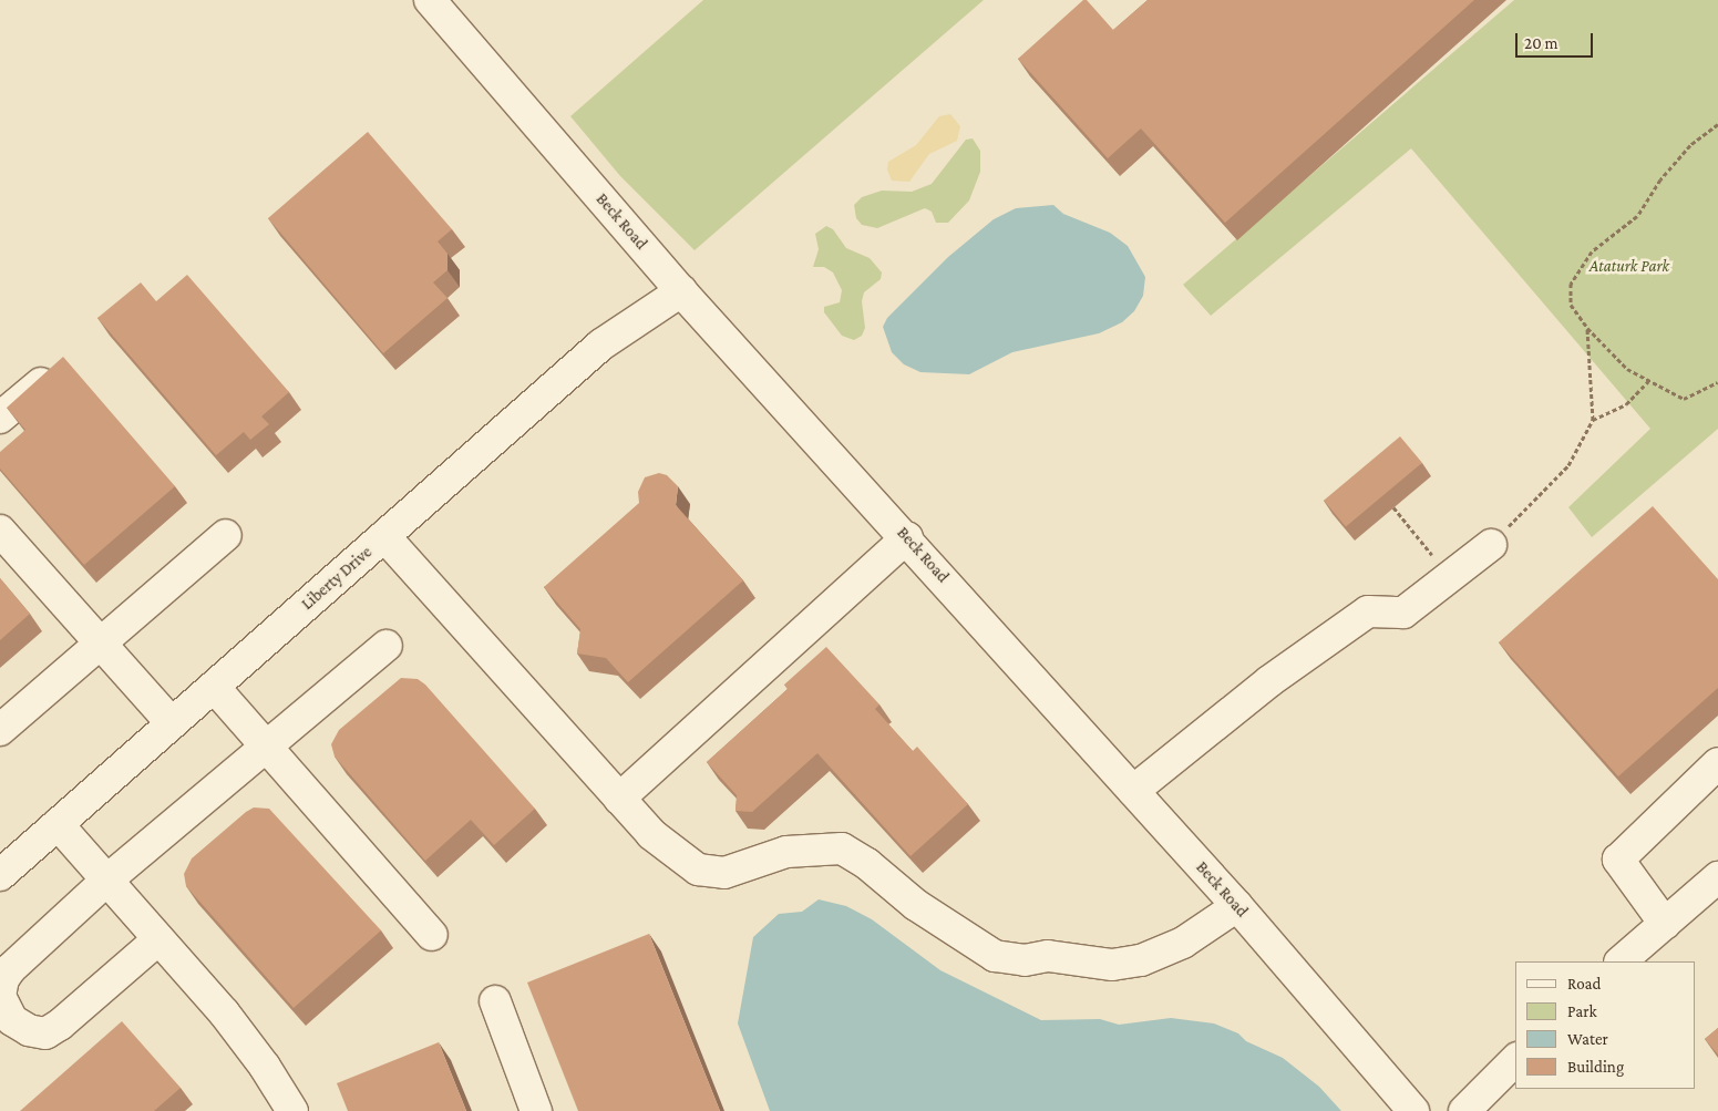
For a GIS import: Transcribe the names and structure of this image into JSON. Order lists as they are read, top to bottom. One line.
{"streets":{"street":["Beck Road","Liberty Drive"]},"crossings":[["Beck Road","Liberty Drive"]],"parks":["Ataturk Park"],"legend":["Road","Park","Water","Building"],"scale_bar":"20 m"}
